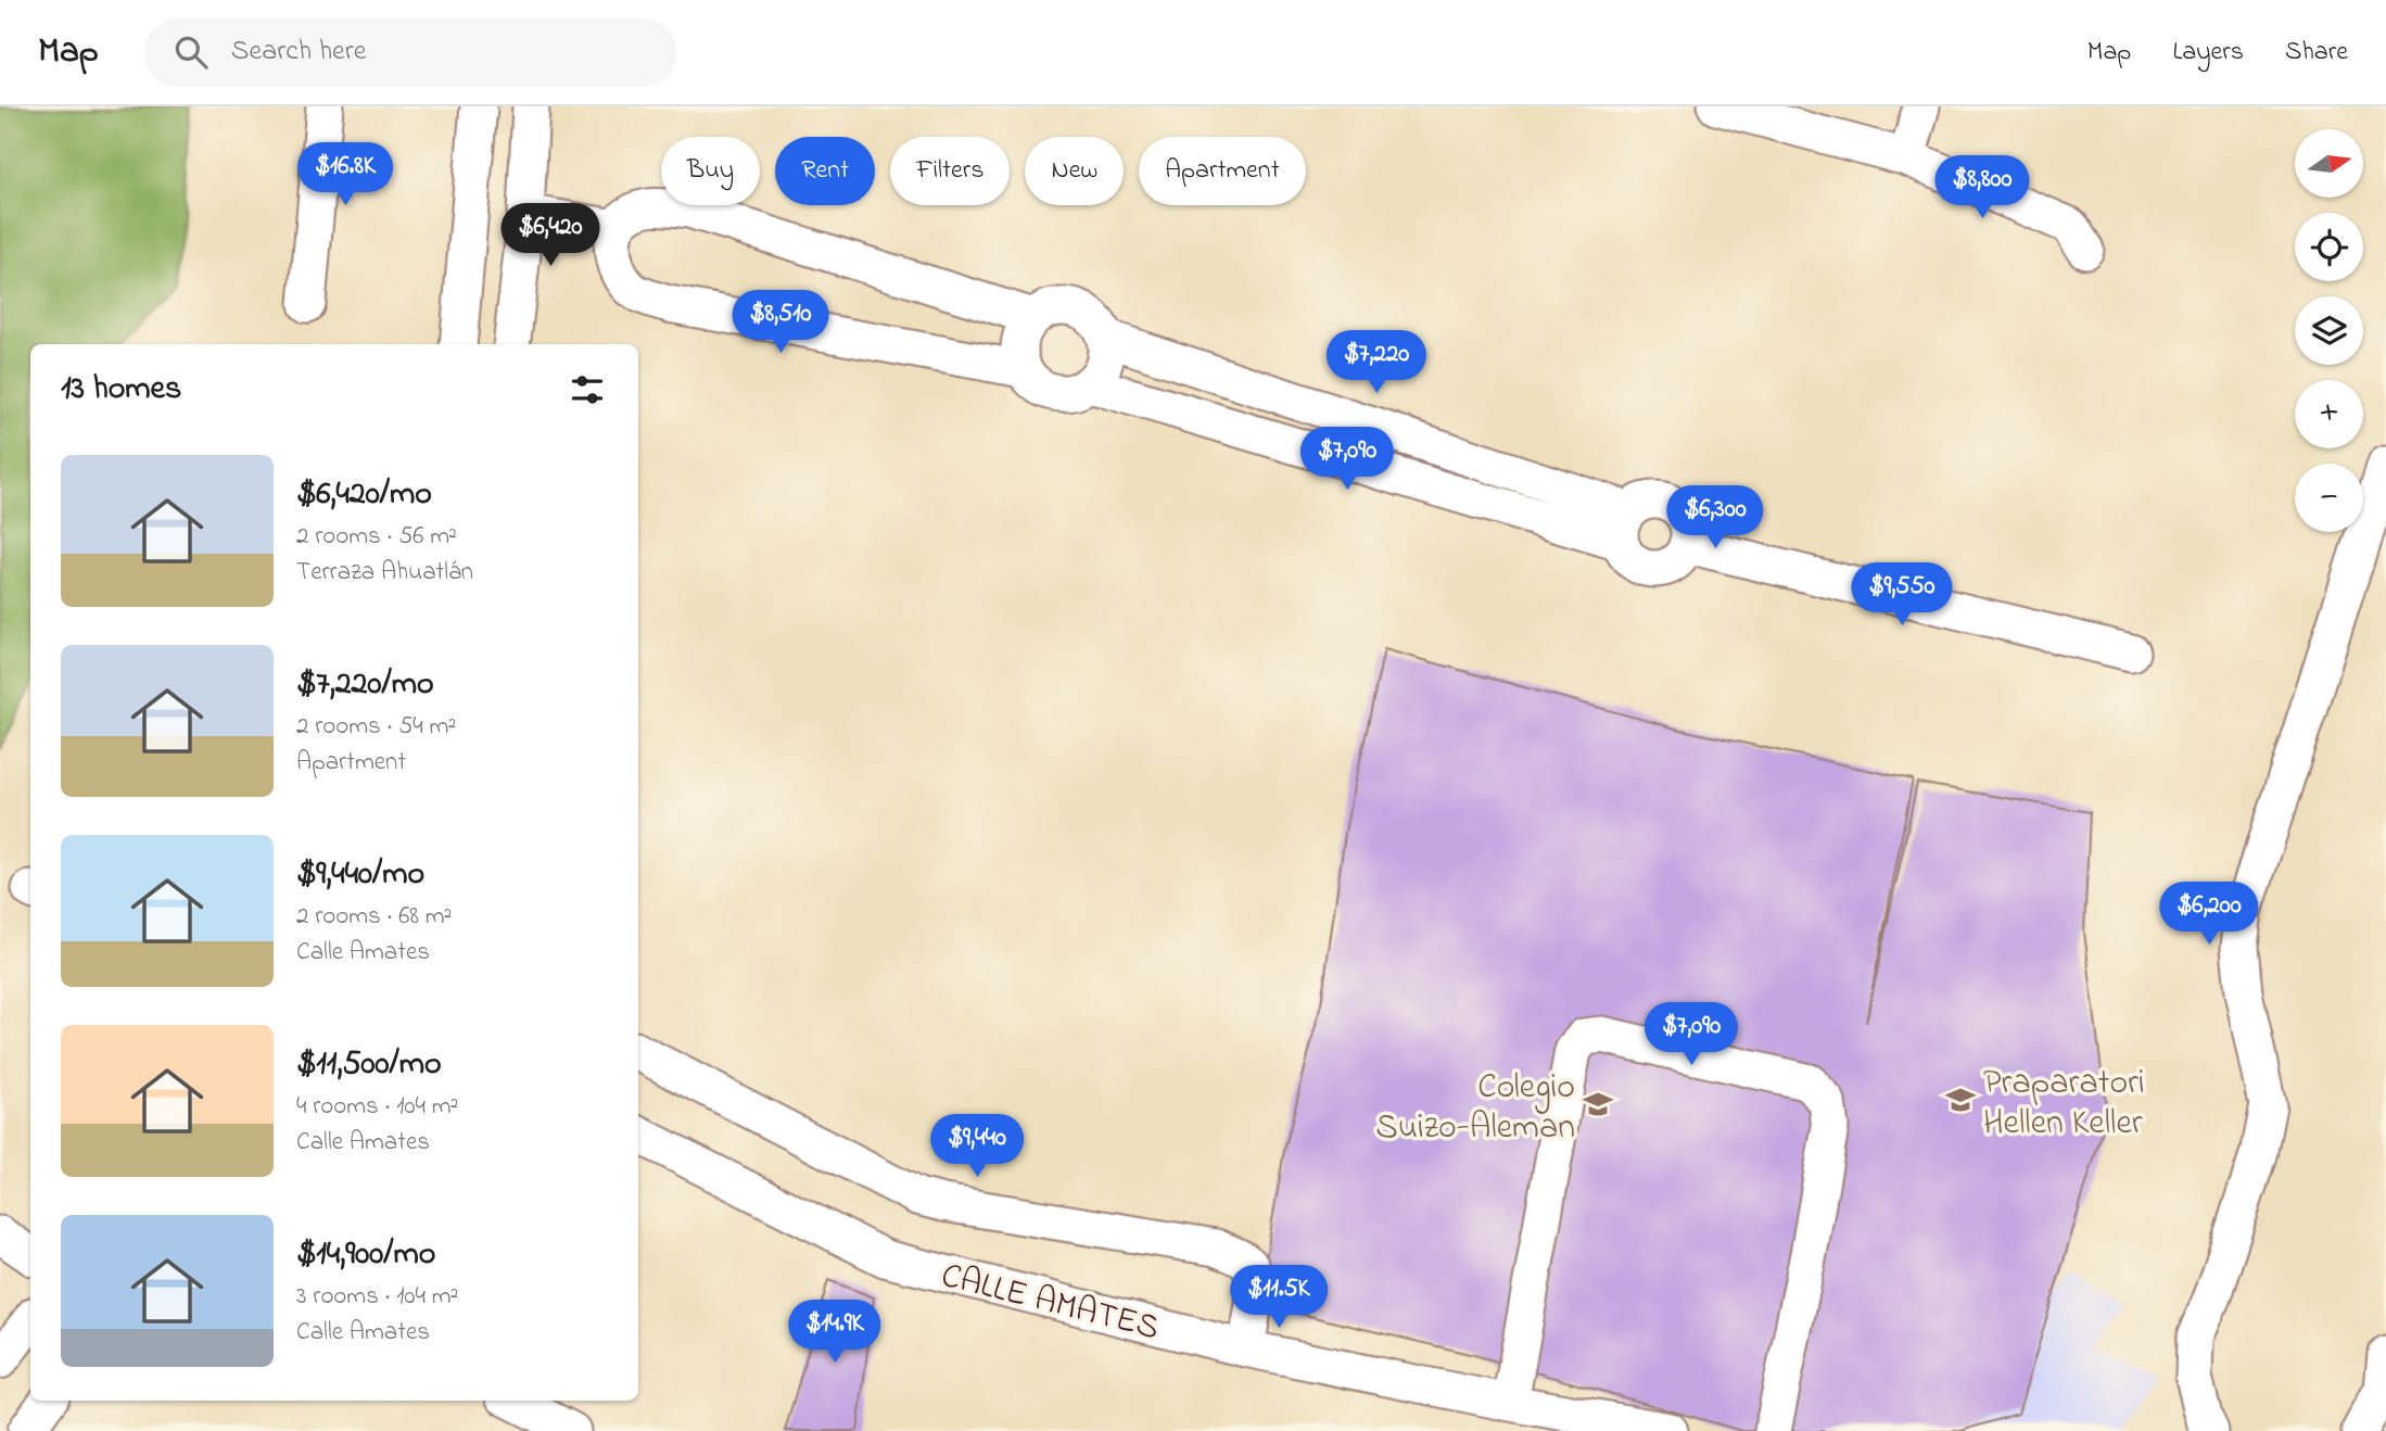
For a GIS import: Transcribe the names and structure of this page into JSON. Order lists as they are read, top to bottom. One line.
{"streets":{"street":["CALLE AMATES"]},"places":{"school or university":["Praparatori Hellen Keller","Colegio Suizo-Aleman"]},"north":"right","page":{"header":"Map","search":"Search here","nav":["Map","Layers","Share"],"map_buttons":["+","−"],"chip":["Buy","Rent","Filters","New","Apartment"],"price":["$16.8K","$8,800","$6,420","$8,510","$7,220","$7,090","$6,300","$9,550","$6,200","$7,090","$9,440","$11.5K","$14.9K"],"heading":"13 homes","list":[{"name":"$6,420/mo","note":"2 rooms · 56 m² · Terraza Ahuatlán"},{"name":"$7,220/mo","note":"2 rooms · 54 m² · Apartment"},{"name":"$9,440/mo","note":"2 rooms · 68 m² · Calle Amates"},{"name":"$11,500/mo","note":"4 rooms · 104 m² · Calle Amates"},{"name":"$14,900/mo","note":"3 rooms · 104 m² · Calle Amates"}]}}
